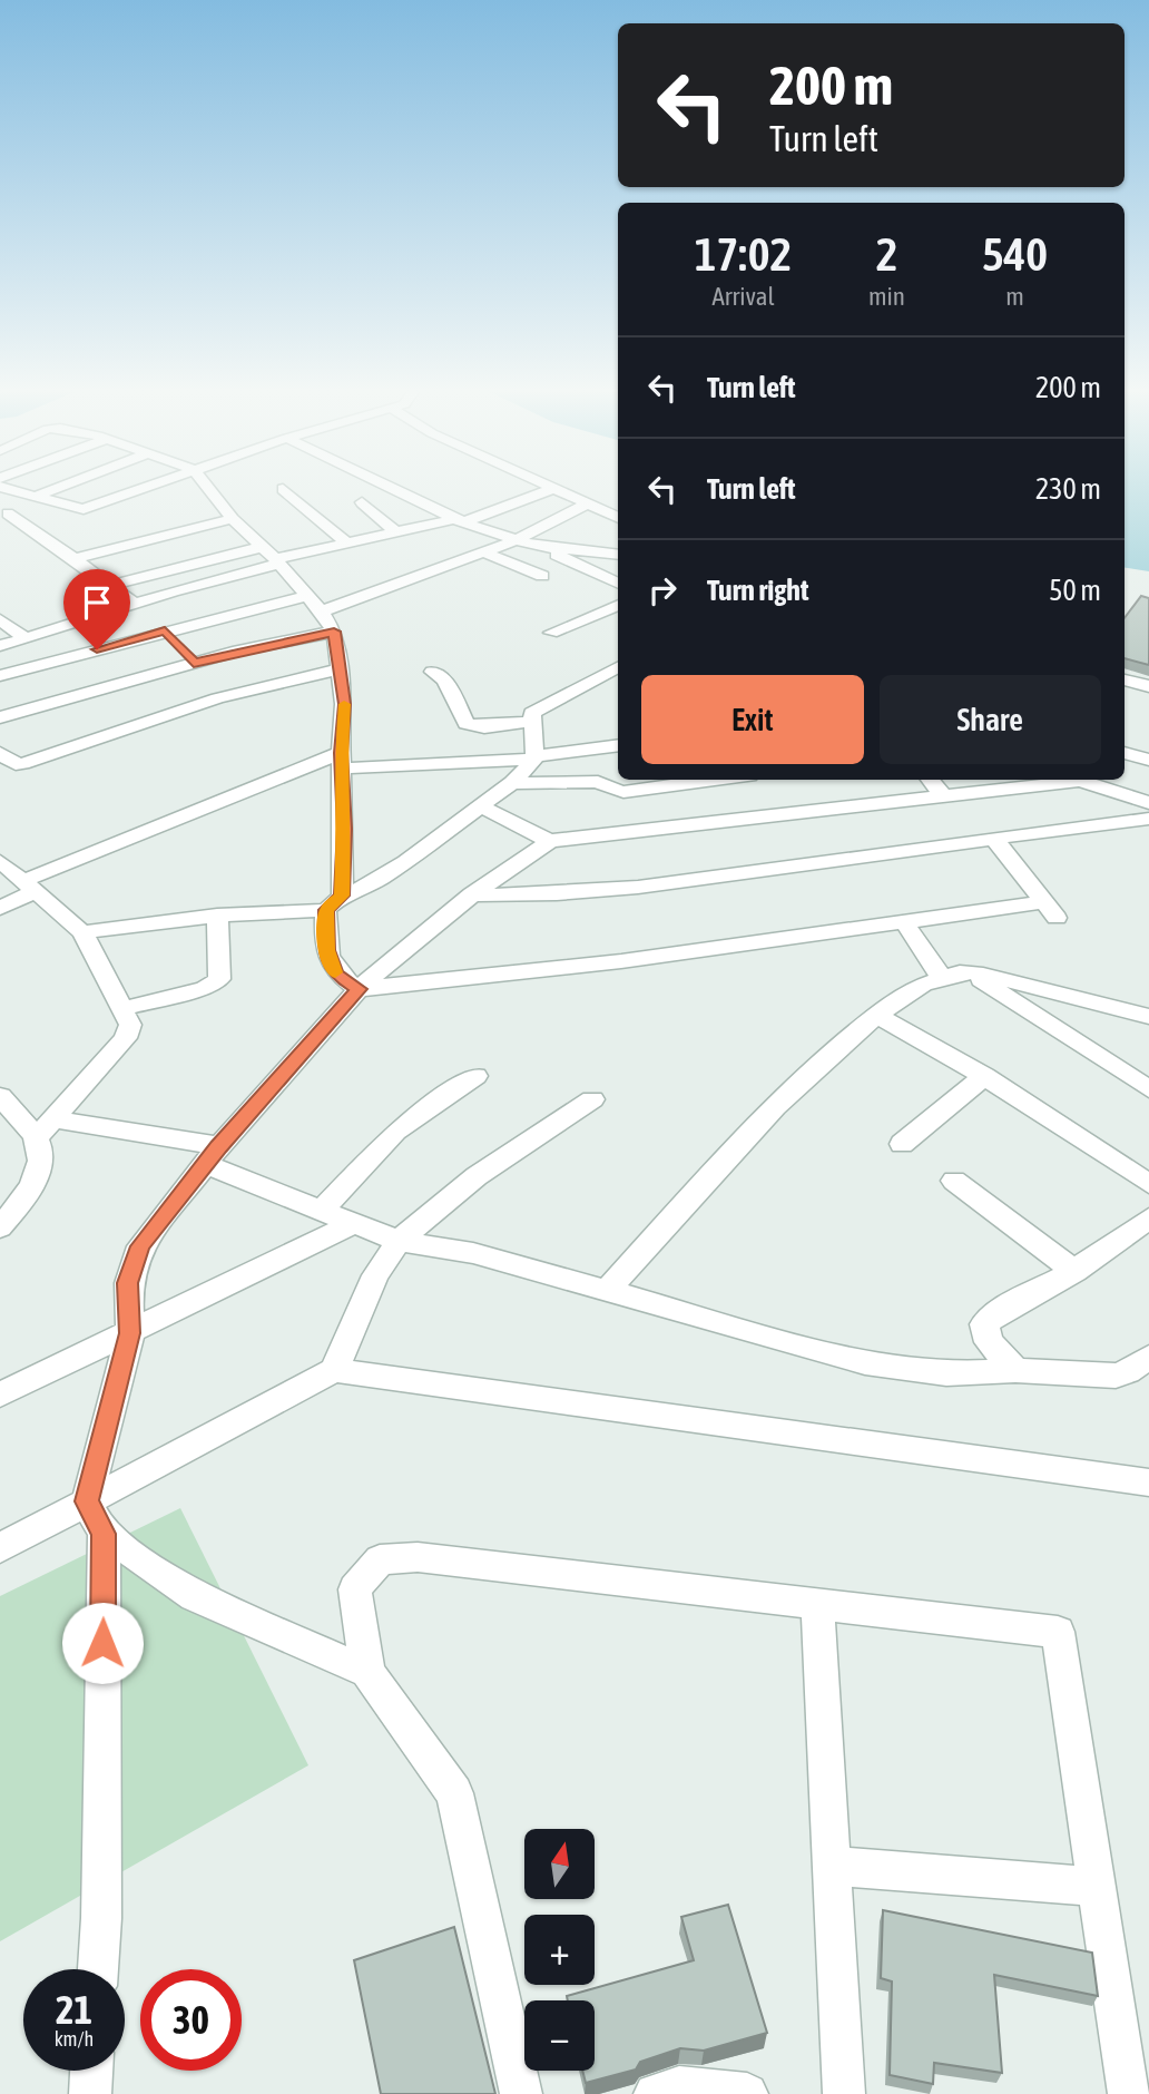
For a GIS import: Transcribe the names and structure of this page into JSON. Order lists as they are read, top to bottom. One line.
{"north":"top","page":{"turn":["200 m","Turn left"],"eta":["17:02","Arrival","2","min","540","m"],"list":[{"name":"Turn left","value":"200 m"},{"name":"Turn left","value":"230 m"},{"name":"Turn right","value":"50 m"}],"buttons":["Exit","Share"],"map_buttons":["+","−"],"speed":"21 km/h","limit":"30"}}
